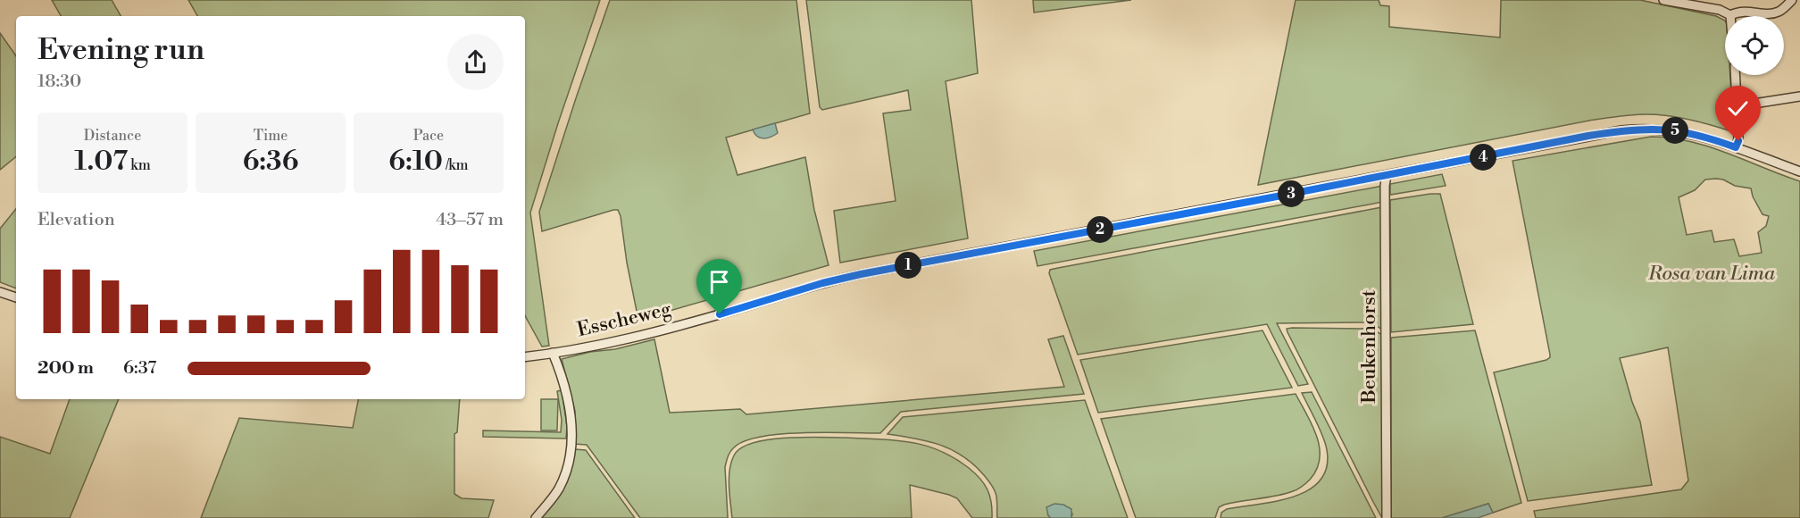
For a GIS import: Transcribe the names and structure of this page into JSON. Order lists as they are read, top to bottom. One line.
{"streets":{"street":["Esscheweg","Beukenhorst"]},"crossings":[["Esscheweg","Beukenhorst"]],"parks":["Rosa van Lima"],"page":{"heading":["Evening run","18:30"],"stats":[["Distance","1.07 km"],["Time","6:36"],["Pace","6:10 /km"]],"pins":["5","4","3","2","1"],"chart":["Elevation","43–57 m"],"list":[{"name":"200 m","note":"6:37"}]}}
